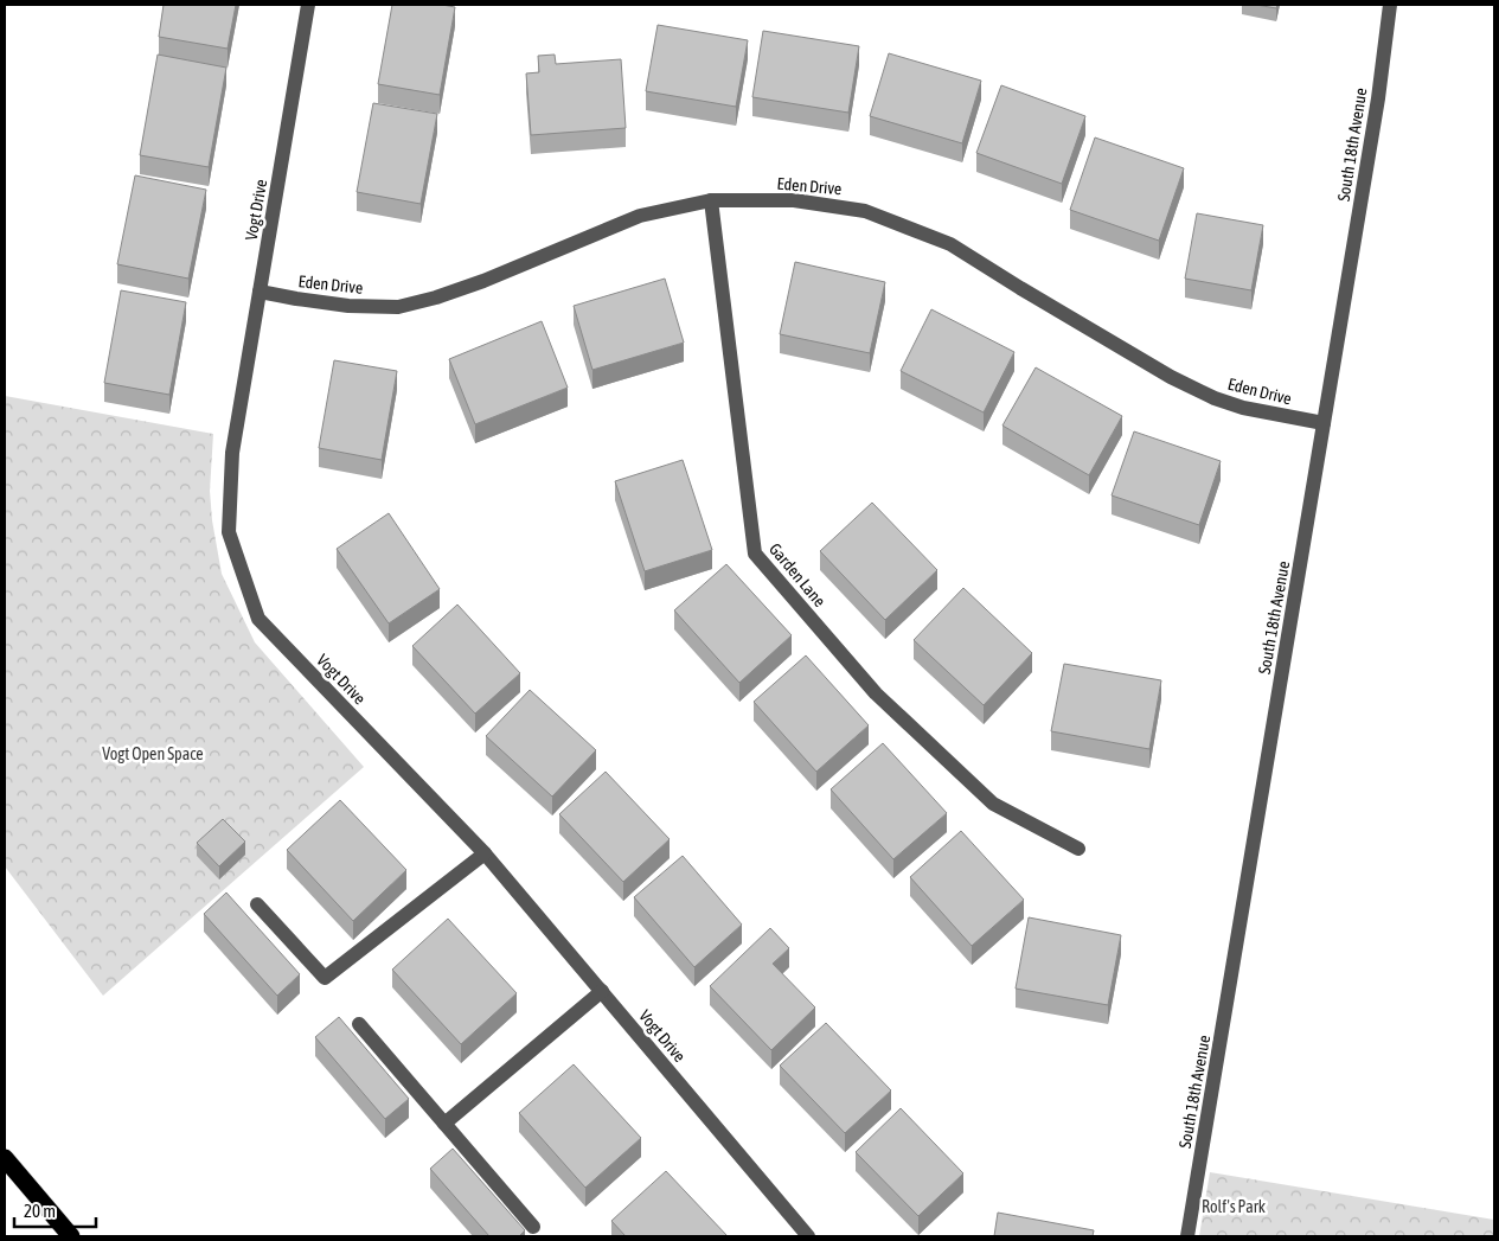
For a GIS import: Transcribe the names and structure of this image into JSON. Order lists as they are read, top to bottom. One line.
{"streets":{"street":["South 18th Avenue","Eden Drive","Vogt Drive","Garden Lane"]},"crossings":[["South 18th Avenue","Eden Drive"],["Eden Drive","Vogt Drive"],["Eden Drive","Garden Lane"]],"parks":["Vogt Open Space","Rolf's Park"],"scale_bar":"20 m"}
